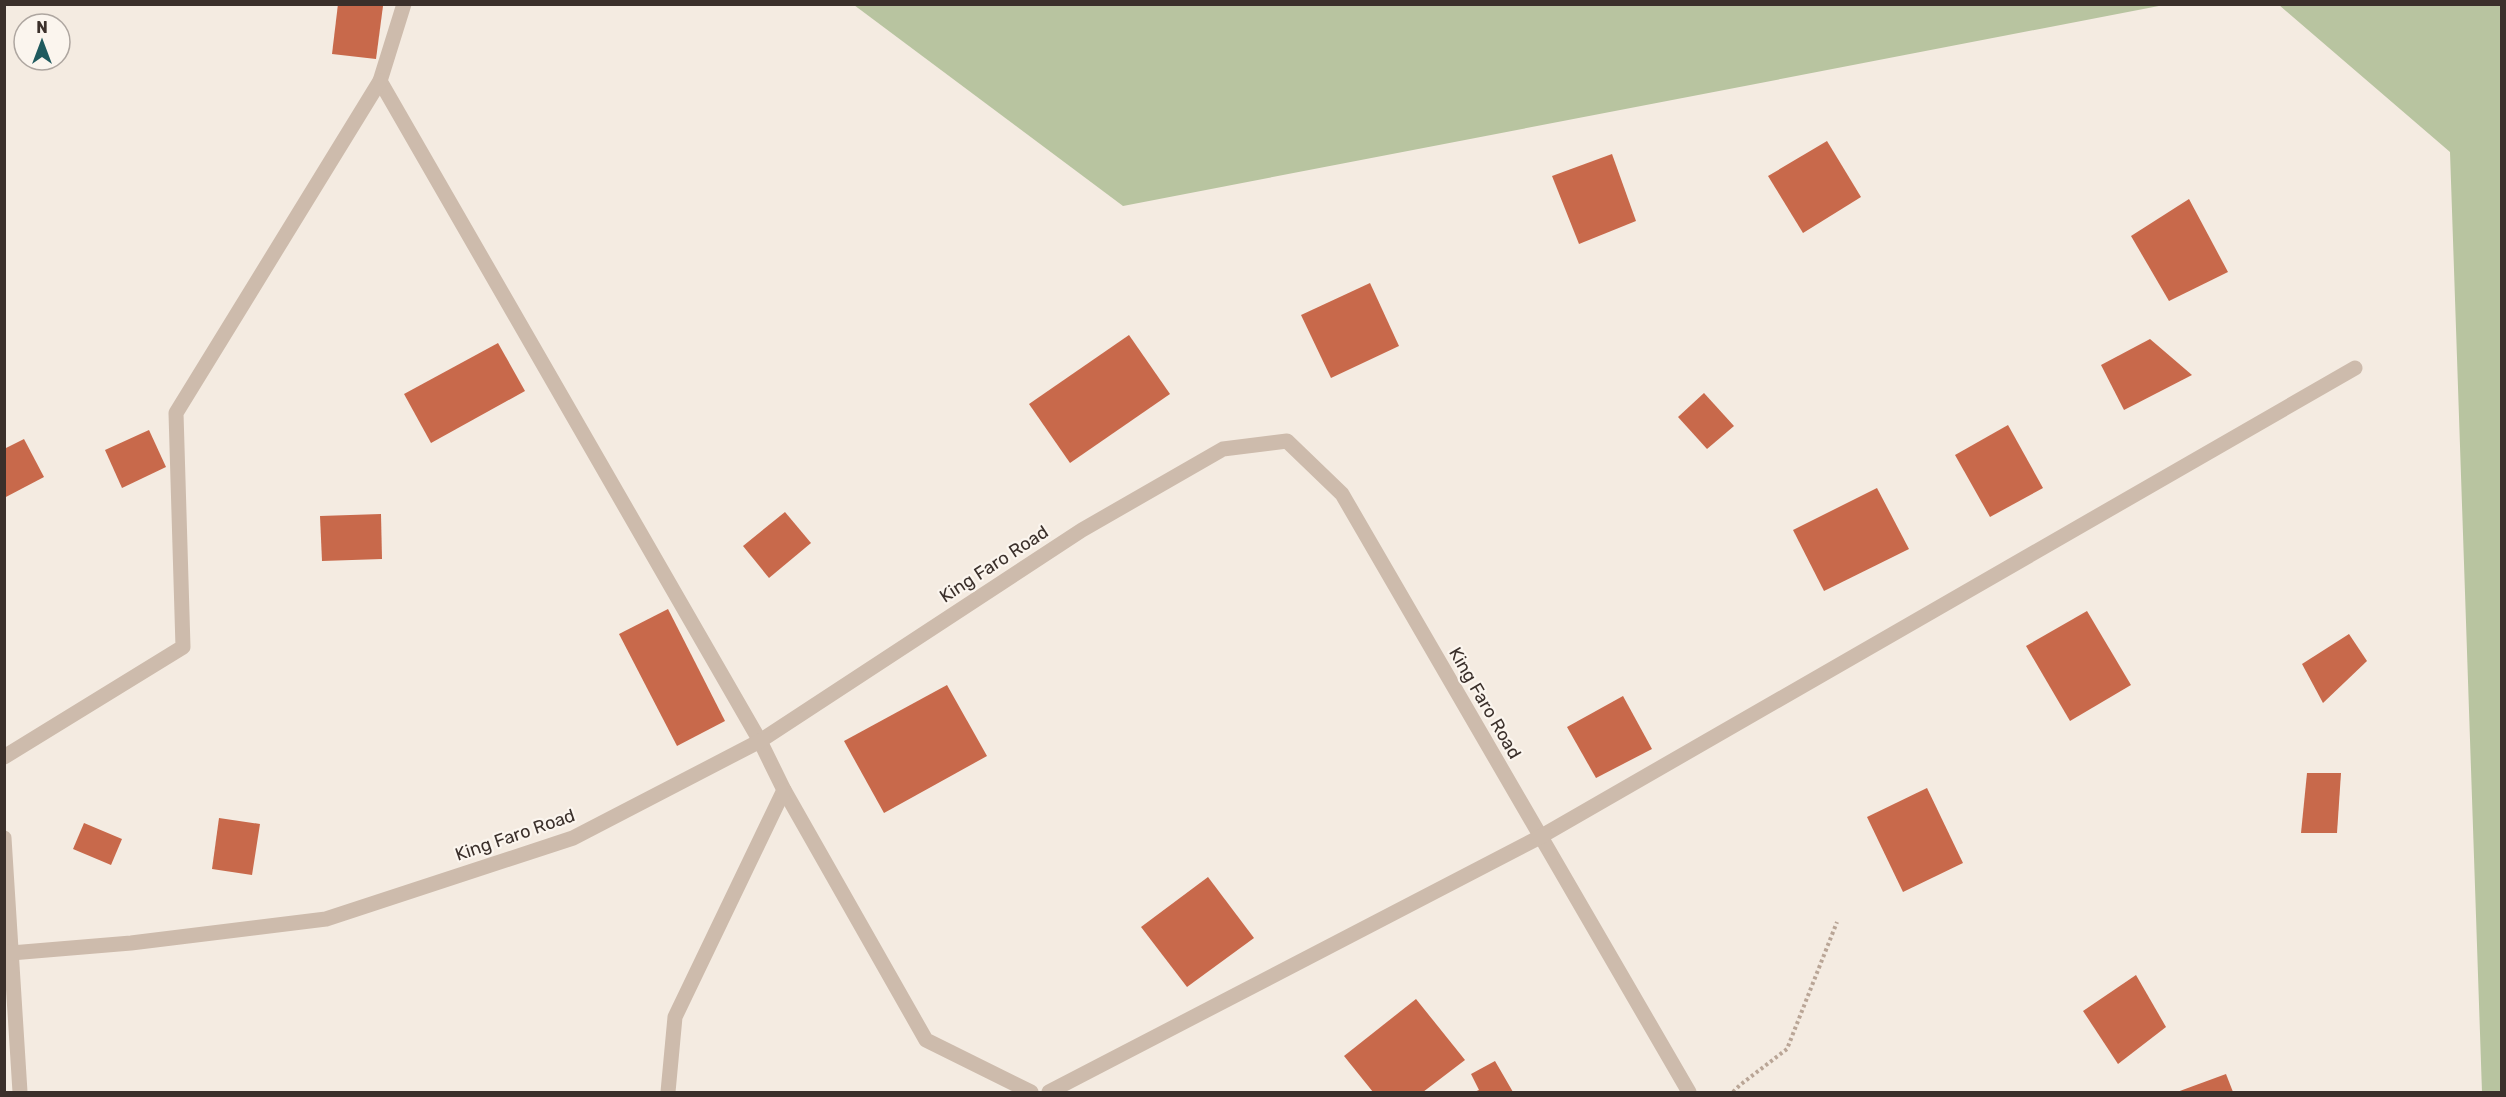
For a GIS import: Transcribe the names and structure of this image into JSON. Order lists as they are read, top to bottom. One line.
{"streets":{"street":["King Faro Road"]},"north":"top"}
